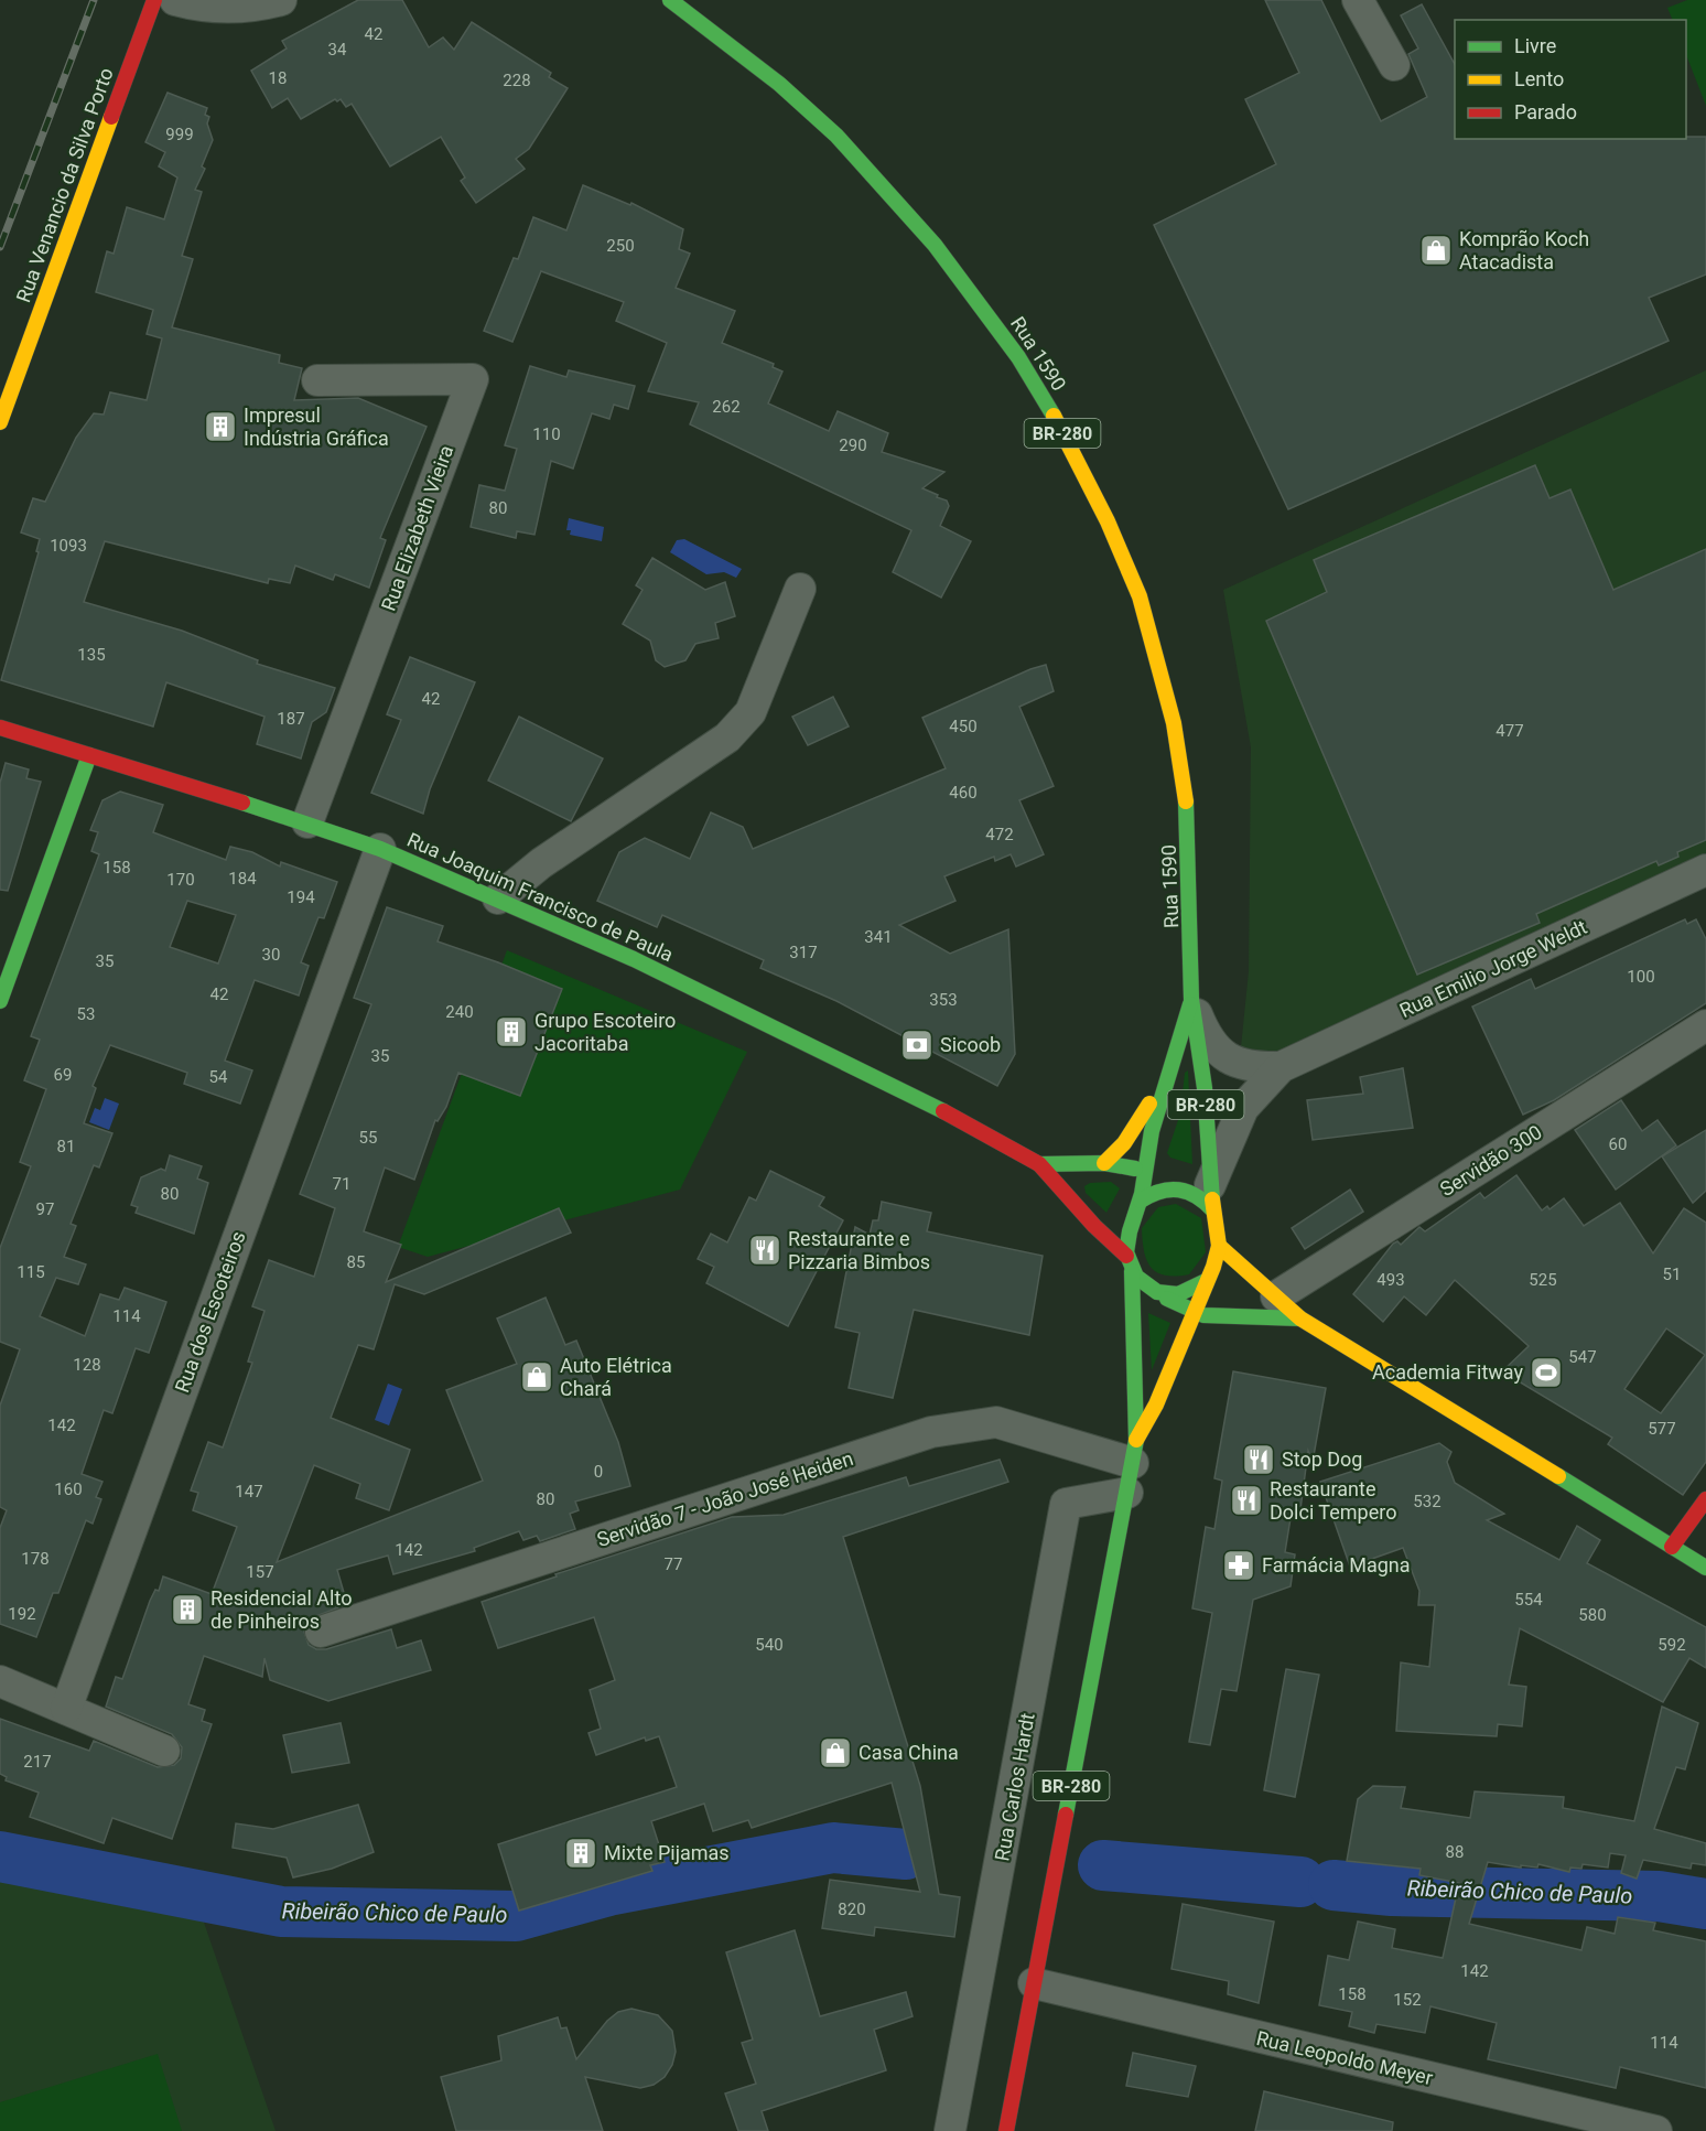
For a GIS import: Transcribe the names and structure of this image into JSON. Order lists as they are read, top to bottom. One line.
{"streets":{"main road":["Rua Venancio da Silva Porto","Rua 1590","BR-280","Rua Joaquim Francisco de Paula"],"street":["Rua Elizabeth Vieira","Rua Emilio Jorge Weldt","Servidão 300","Rua dos Escoteiros","Servidão 7 - João José Heiden","Rua Carlos Hardt","Rua Leopoldo Meyer"]},"crossings":[["Rua 1590","BR-280"],["Rua 1590","Rua Emilio Jorge Weldt"],["BR-280","Rua Joaquim Francisco de Paula"],["BR-280","Rua Emilio Jorge Weldt"],["BR-280","Servidão 7 - João José Heiden"],["BR-280","Rua Carlos Hardt"],["BR-280","Rua Leopoldo Meyer"],["Rua Elizabeth Vieira","Rua Joaquim Francisco de Paula"],["Rua Joaquim Francisco de Paula","Rua Emilio Jorge Weldt"],["Rua Joaquim Francisco de Paula","Rua dos Escoteiros"],["Servidão 7 - João José Heiden","Rua Carlos Hardt"]],"water":["Ribeirão Chico de Paulo"],"places":{"shop":["Komprão Koch Atacadista","Auto Elétrica Chará","Casa China"],"building":["Impresul Indústria Gráfica","Grupo Escoteiro Jacoritaba","Residencial Alto de Pinheiros","Mixte Pijamas"],"bank":["Sicoob"],"restaurant":["Restaurante e Pizzaria Bimbos","Stop Dog","Restaurante Dolci Tempero"],"sports":["Academia Fitway"],"pharmacy":["Farmácia Magna"]},"house_numbers":["42","34","18","228","999","250","262","110","290","80","1093","135","42","187","450","477","460","472","158","184","170","194","341","317","30","35","100","42","353","240","53","35","69","54","55","60","81","71","80","97","85","115","51","493","525","114","547","128","142","577","0","160","147","80","532","142","178","77","157","554","192","580","540","592","217","88","820","142","158","152","114"],"legend":["Livre","Lento","Parado"]}
